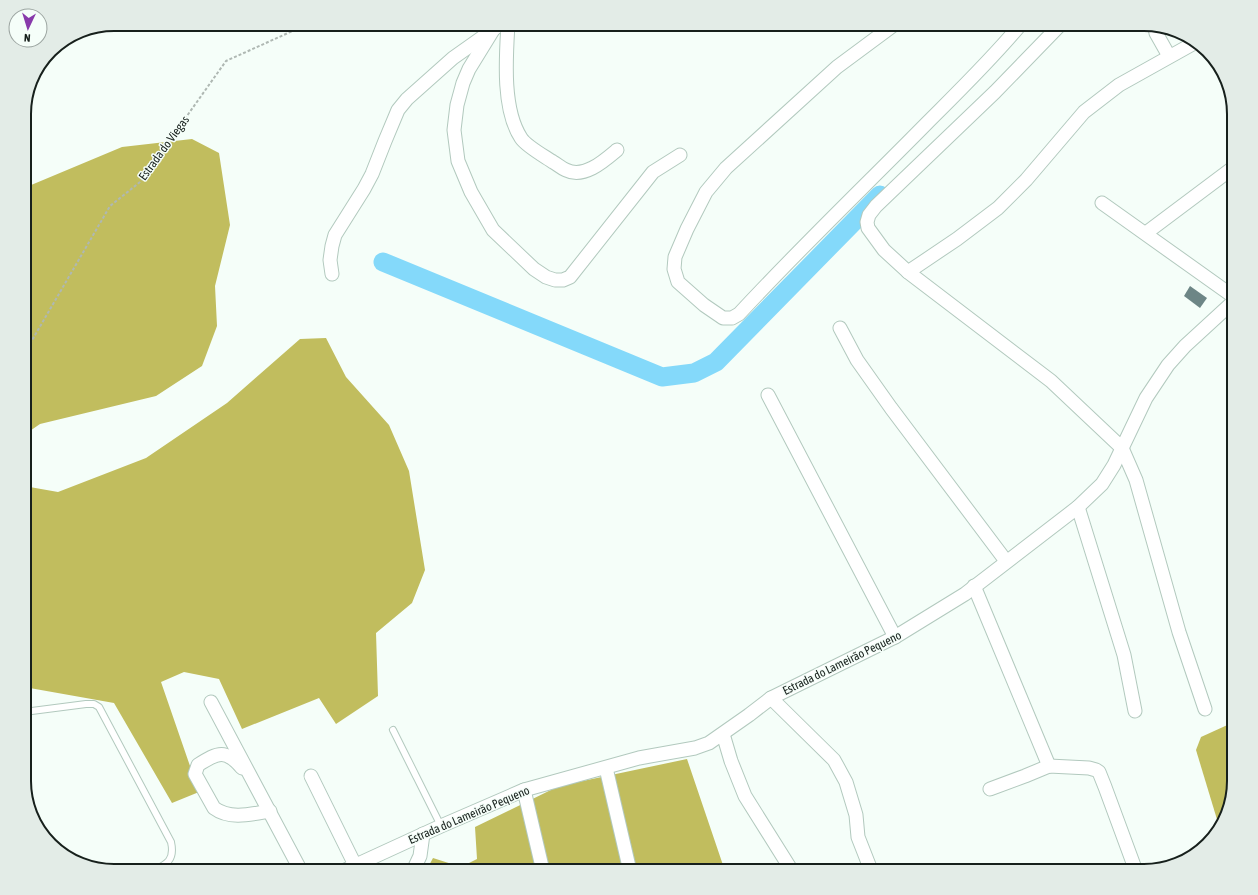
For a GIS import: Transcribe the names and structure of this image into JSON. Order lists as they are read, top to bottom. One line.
{"streets":{"street":["Estrada do Lameirão Pequeno"],"path":["Estrada do Viegas"]},"north":"bottom"}
